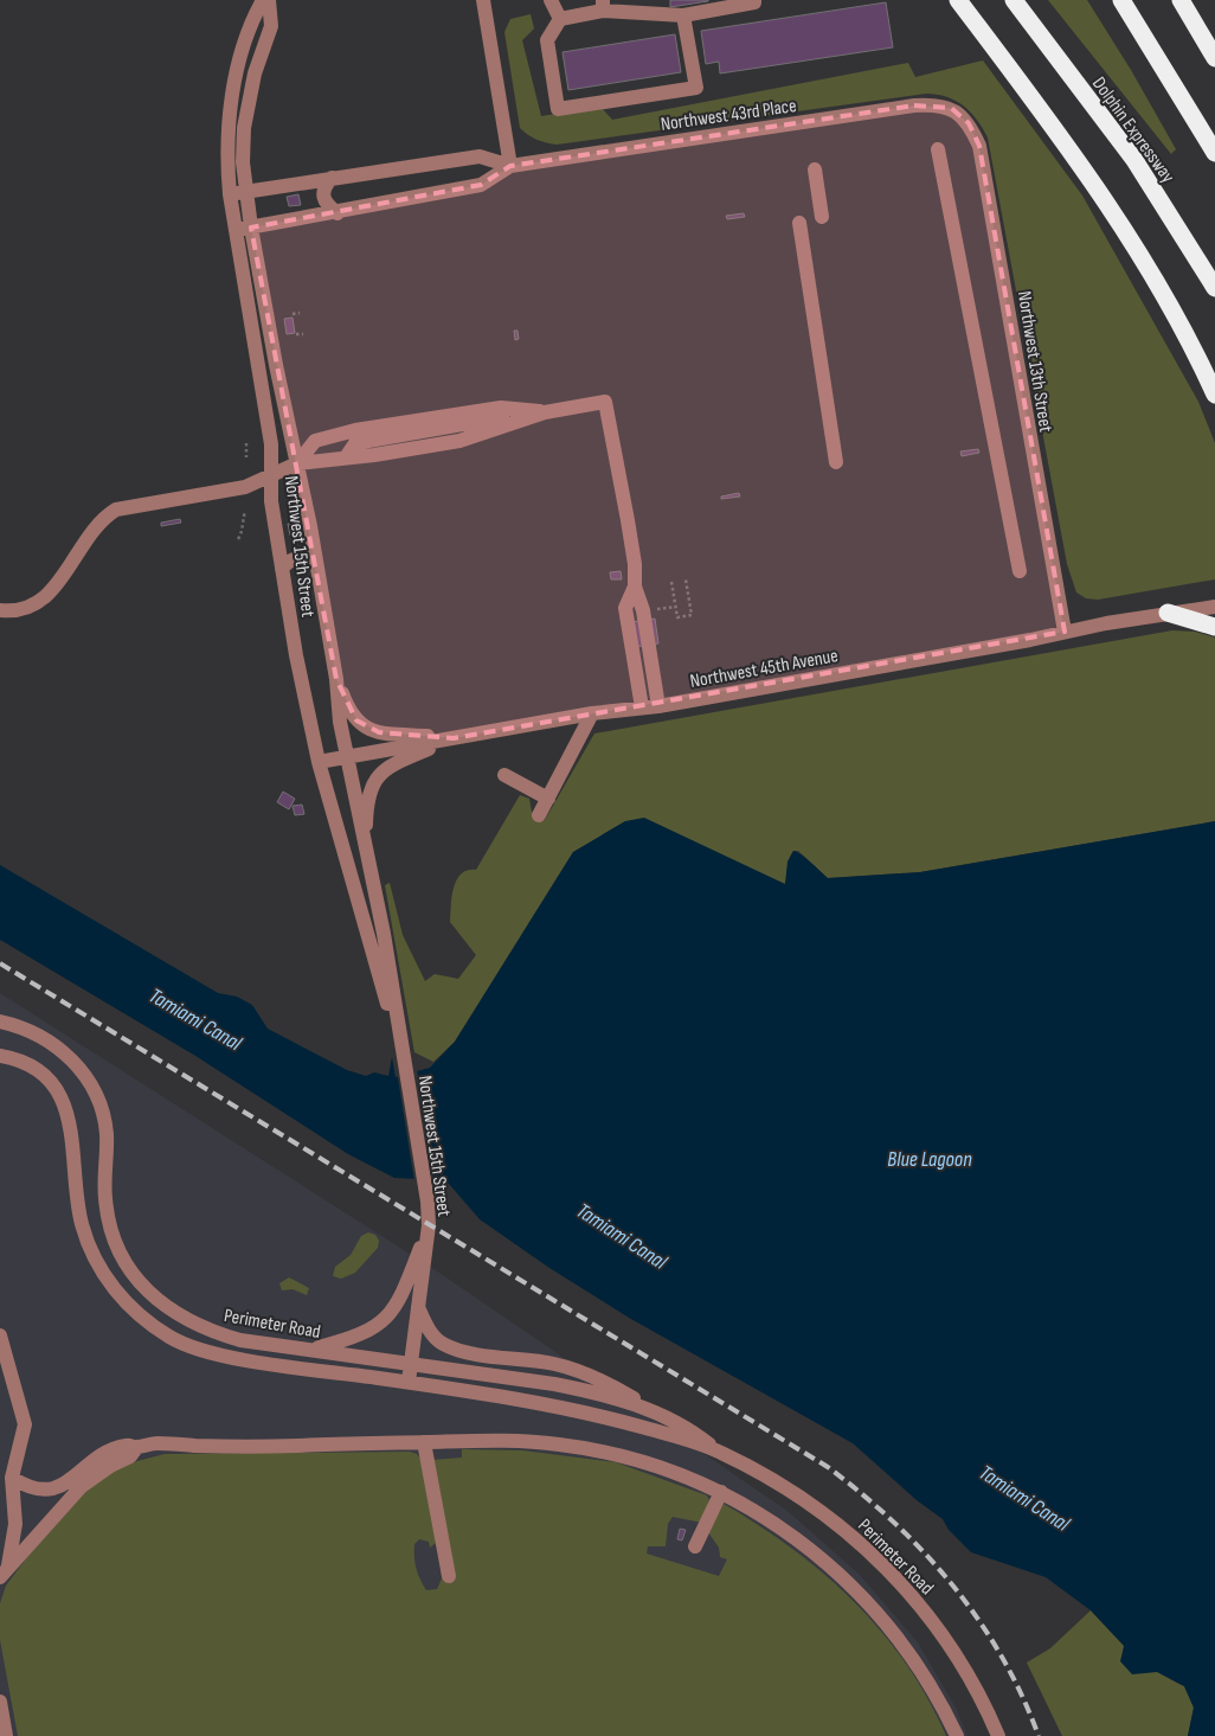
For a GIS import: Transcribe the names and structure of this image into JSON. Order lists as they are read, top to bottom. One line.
{"streets":{"highway":["Dolphin Expressway"],"street":["Northwest 43rd Place","Northwest 13th Street","Northwest 15th Street","Northwest 45th Avenue","Perimeter Road"]},"crossings":[["Northwest 43rd Place","Northwest 13th Street"],["Northwest 43rd Place","Northwest 15th Street"],["Northwest 13th Street","Northwest 45th Avenue"],["Northwest 15th Street","Northwest 45th Avenue"],["Northwest 15th Street","Perimeter Road"]],"water":["Tamiami Canal","Blue Lagoon"]}
